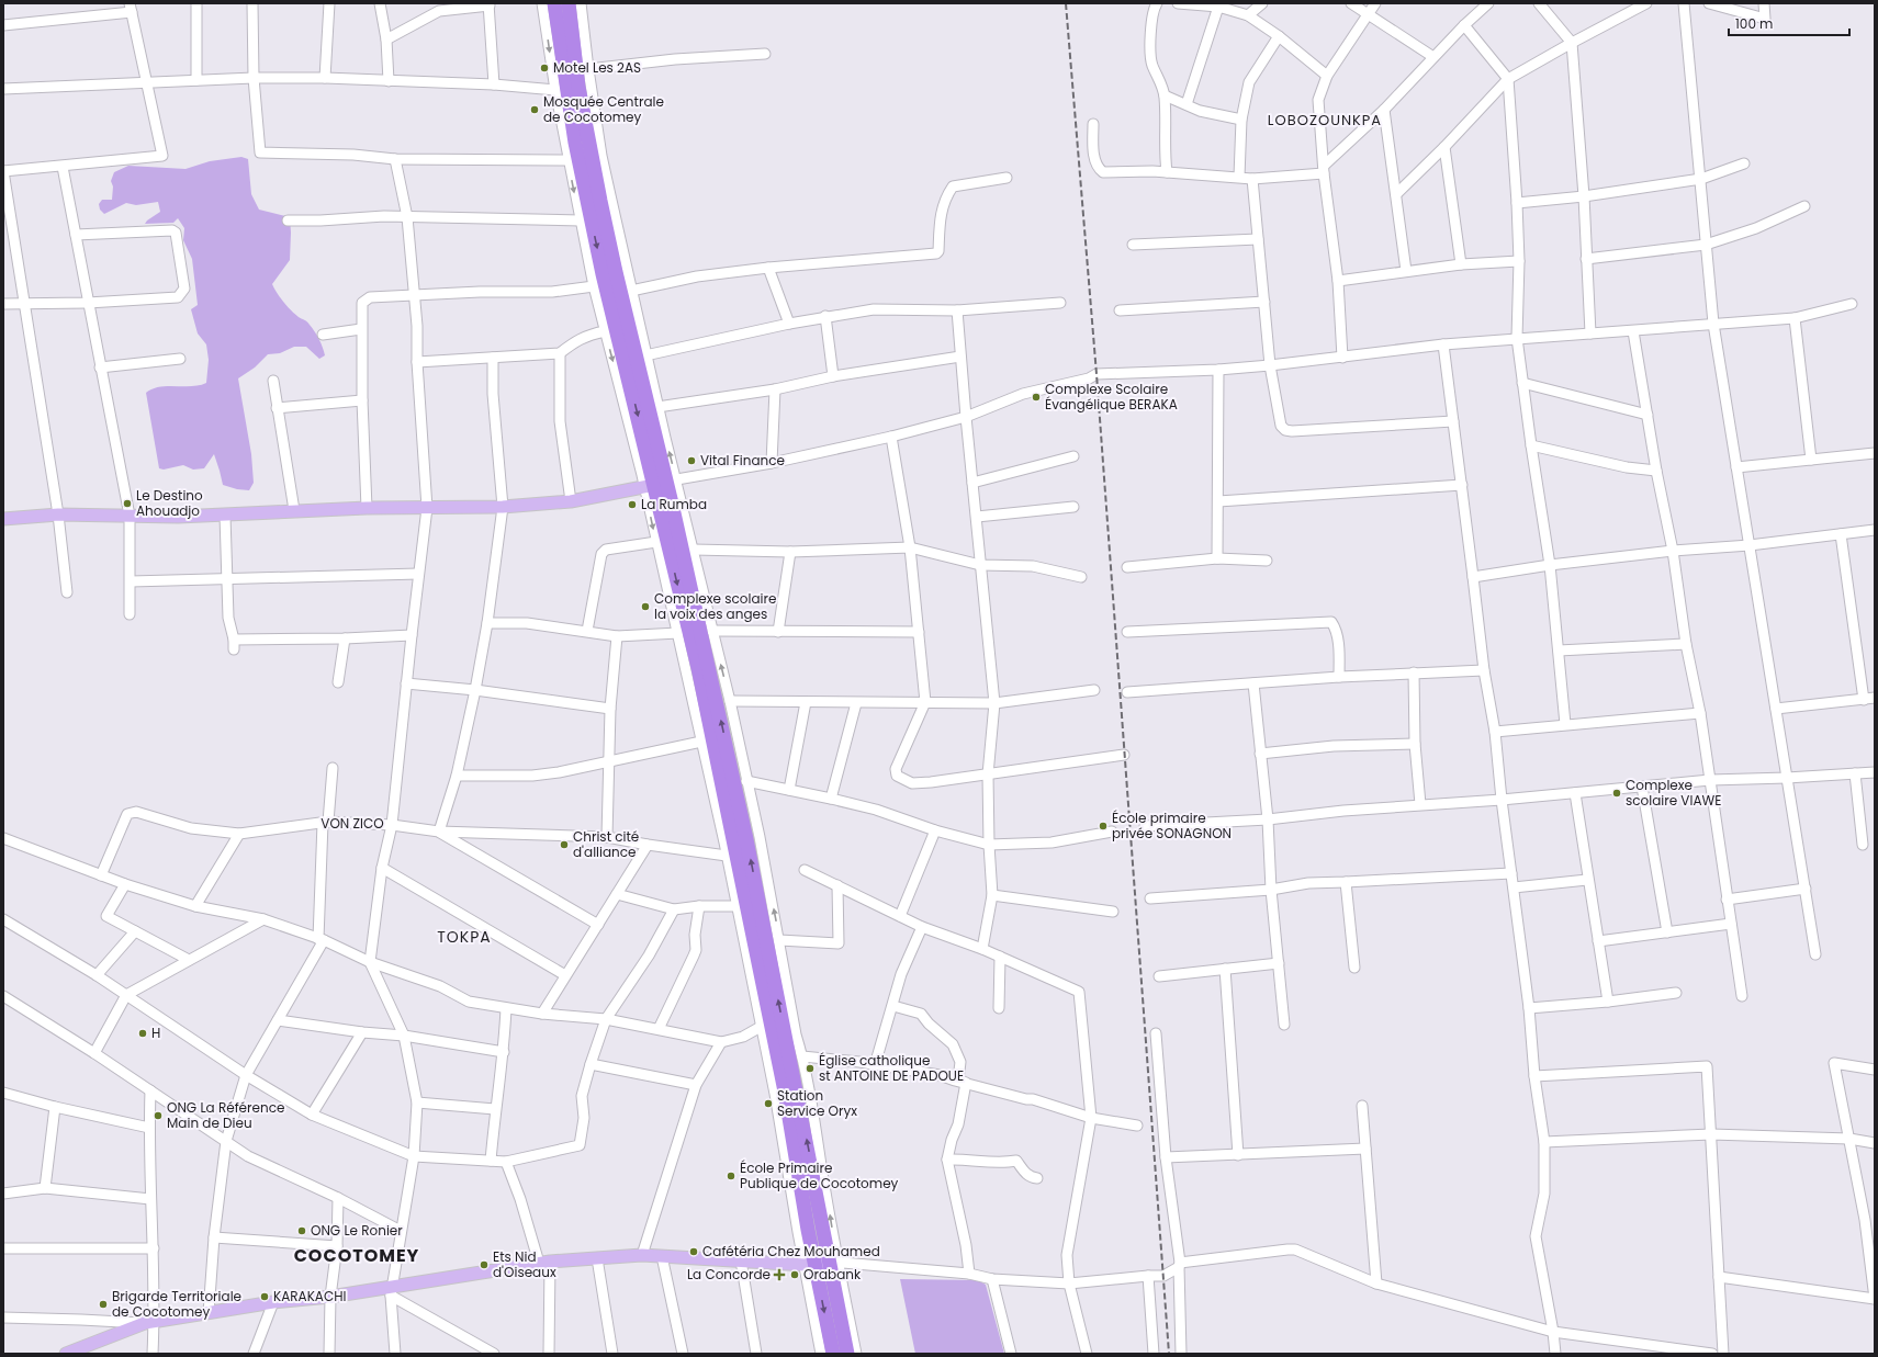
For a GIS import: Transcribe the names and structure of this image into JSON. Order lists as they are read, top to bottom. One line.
{"streets":{"street":["VON ZICO"]},"districts":["LOBOZOUNKPA","TOKPA","COCOTOMEY"],"places":{"other":["Motel Les 2AS","Mosquée Centrale de Cocotomey","Complexe Scolaire Évangélique BERAKA","Vital Finance","Le Destino Ahouadjo","La Rumba","Complexe scolaire la voix des anges","Complexe scolaire VIAWE","École primaire privée SONAGNON","Christ cité d'alliance","H","Église catholique st ANTOINE DE PADOUE","Station Service Oryx","ONG La Référence Main de Dieu","École Primaire Publique de Cocotomey","ONG Le Ronier","Cafétéria Chez Mouhamed","Ets Nid d'Oiseaux","Orabank","KARAKACHI","Brigarde Territoriale de Cocotomey"],"health":["La Concorde"]},"scale_bar":"100 m"}
